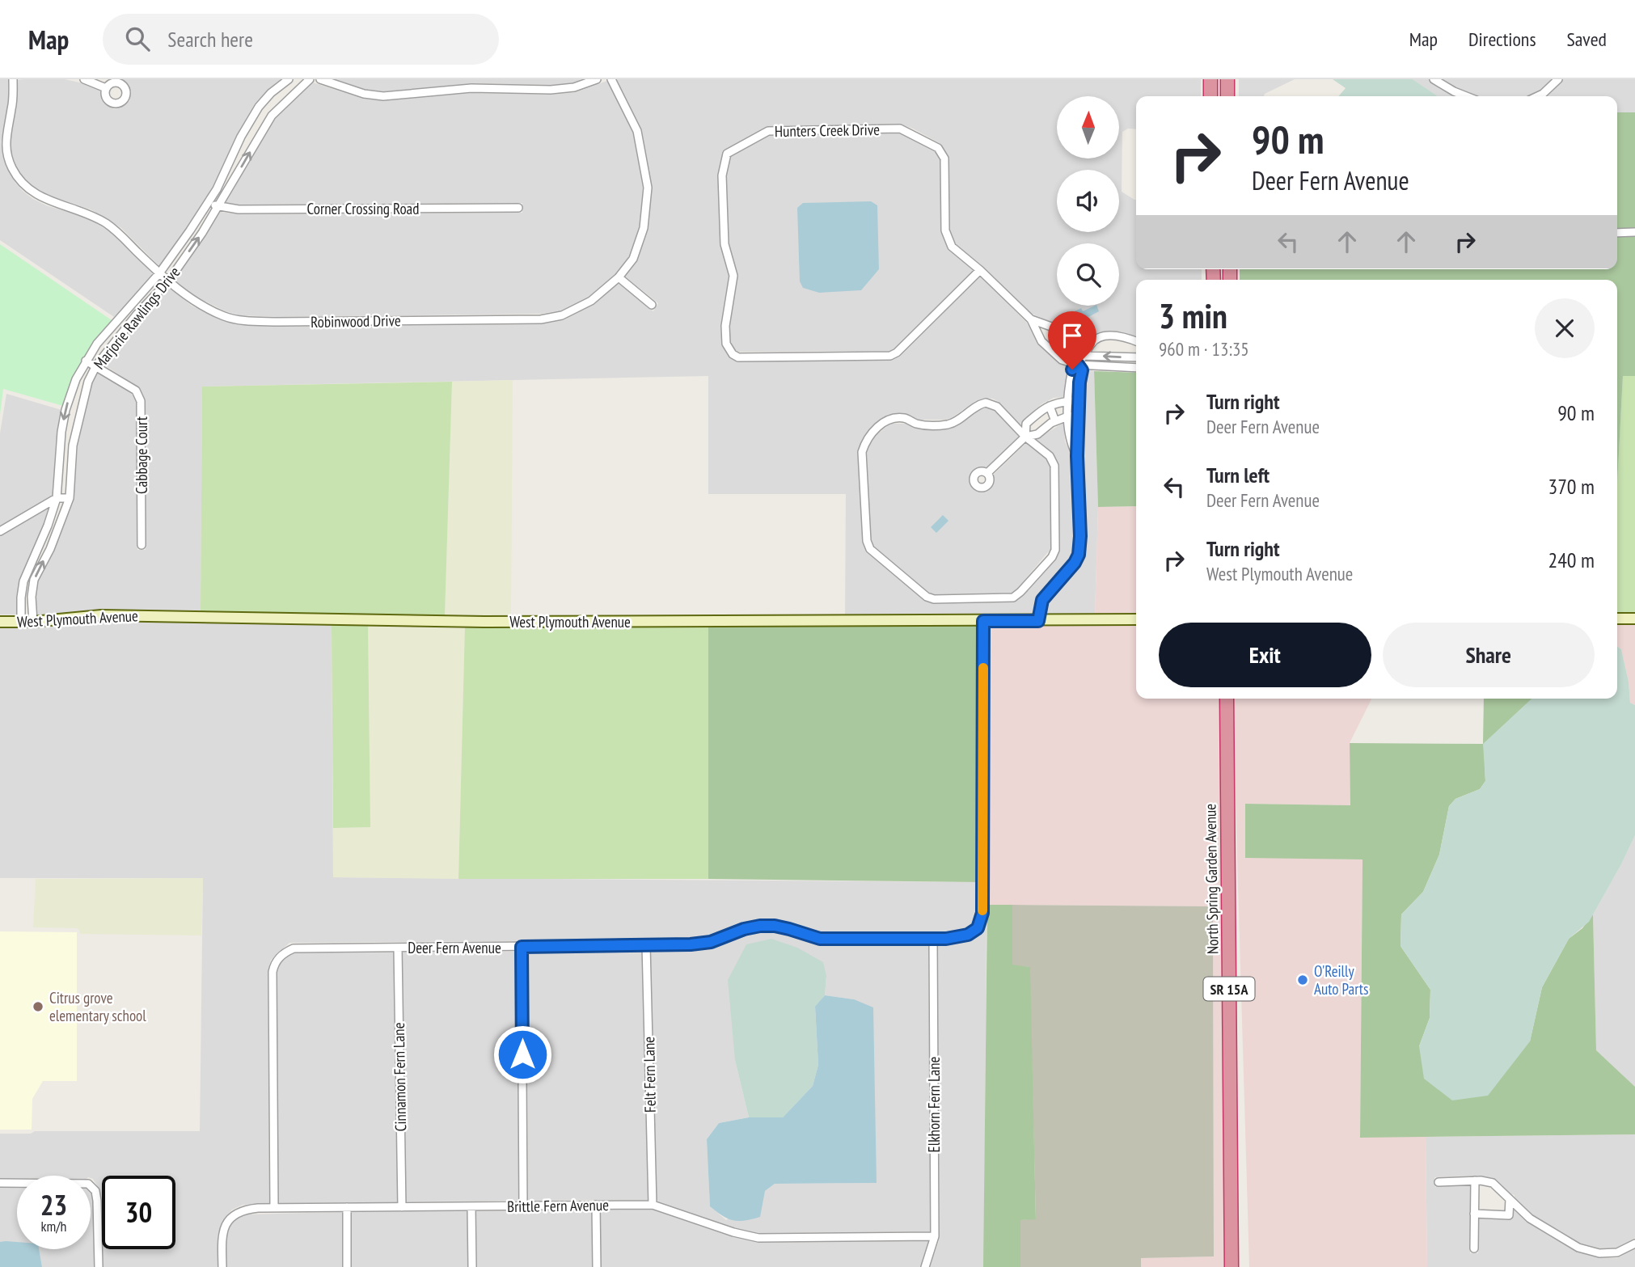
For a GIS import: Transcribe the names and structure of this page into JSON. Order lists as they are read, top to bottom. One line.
{"streets":{"highway":["North Spring Garden Avenue","SR 15A"],"street":["Hunters Creek Drive","Corner Crossing Road","Marjorie Rawlings Drive","Robinwood Drive","Cabbage Court","West Plymouth Avenue","Deer Fern Avenue","Felt Fern Lane","Cinnamon Fern Lane","Elkhorn Fern Lane","Brittle Fern Avenue"]},"crossings":[["Corner Crossing Road","Marjorie Rawlings Drive"],["Marjorie Rawlings Drive","Robinwood Drive"],["Marjorie Rawlings Drive","Cabbage Court"],["Marjorie Rawlings Drive","West Plymouth Avenue"],["West Plymouth Avenue","Deer Fern Avenue"],["Deer Fern Avenue","Felt Fern Lane"],["Deer Fern Avenue","Cinnamon Fern Lane"],["Deer Fern Avenue","Elkhorn Fern Lane"],["Deer Fern Avenue","Brittle Fern Avenue"],["Felt Fern Lane","Brittle Fern Avenue"],["Cinnamon Fern Lane","Brittle Fern Avenue"],["Elkhorn Fern Lane","Brittle Fern Avenue"]],"places":["O'Reilly Auto Parts","Citrus grove elementary school"],"north":"top","page":{"header":"Map","search":"Search here","nav":["Map","Directions","Saved"],"turn":["90 m","Deer Fern Avenue"],"heading":["3 min","960 m · 13:35"],"list":[{"name":"Turn right","note":"Deer Fern Avenue","value":"90 m"},{"name":"Turn left","note":"Deer Fern Avenue","value":"370 m"},{"name":"Turn right","note":"West Plymouth Avenue","value":"240 m"}],"buttons":["Exit","Share"],"speed":"23 km/h","limit":"30"}}
